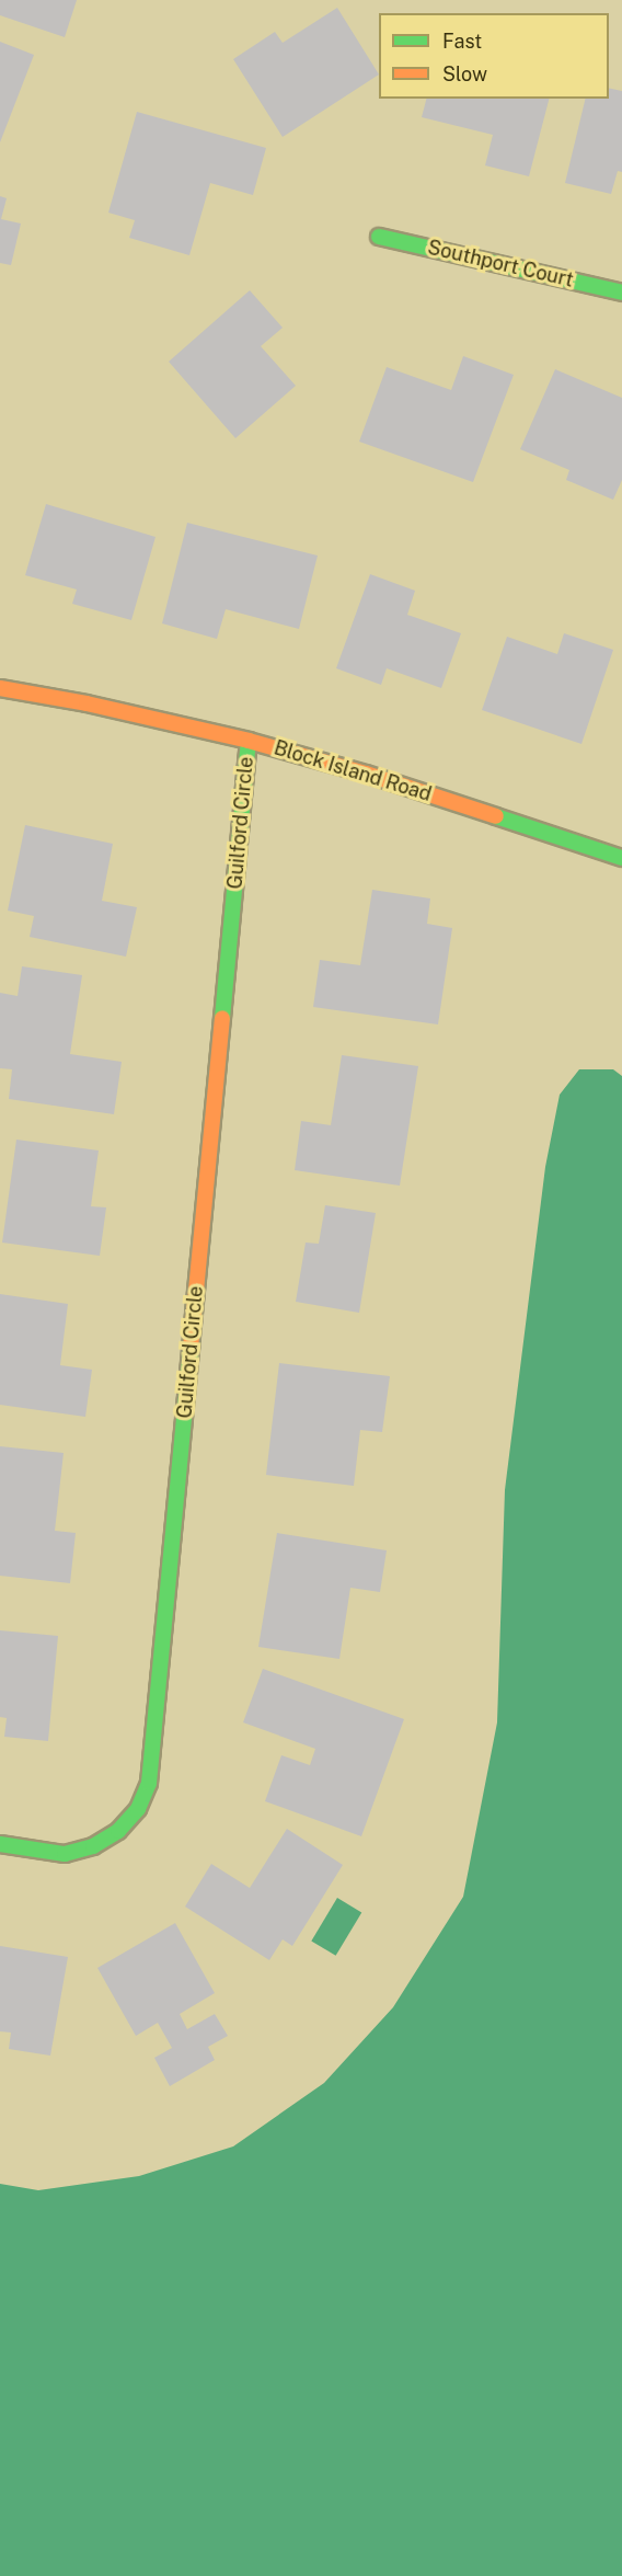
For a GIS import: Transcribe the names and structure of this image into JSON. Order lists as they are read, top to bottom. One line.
{"streets":{"street":["Southport Court","Block Island Road","Guilford Circle"]},"crossings":[["Block Island Road","Guilford Circle"]],"legend":["Fast","Slow"]}
